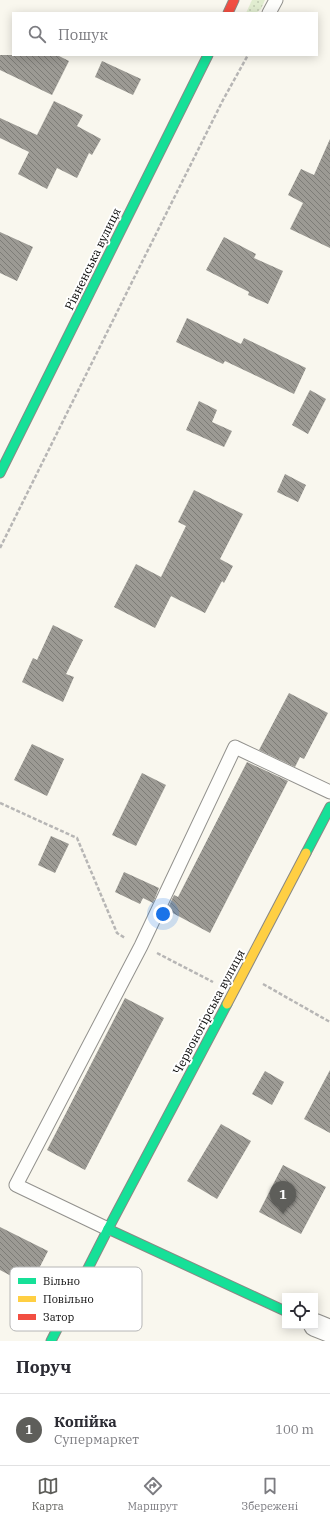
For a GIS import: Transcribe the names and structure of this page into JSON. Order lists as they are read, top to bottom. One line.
{"streets":{"street":["Рівненська вулиця","Червоногірська вулиця"]},"legend":["Вільно","Повільно","Затор"],"page":{"search":"Пошук","pins":"1","heading":"Поруч","list":[{"mark":"1","name":"Копійка","note":"Супермаркет","value":"100 m"}],"nav":["Карта","Маршрут","Збережені"]}}
